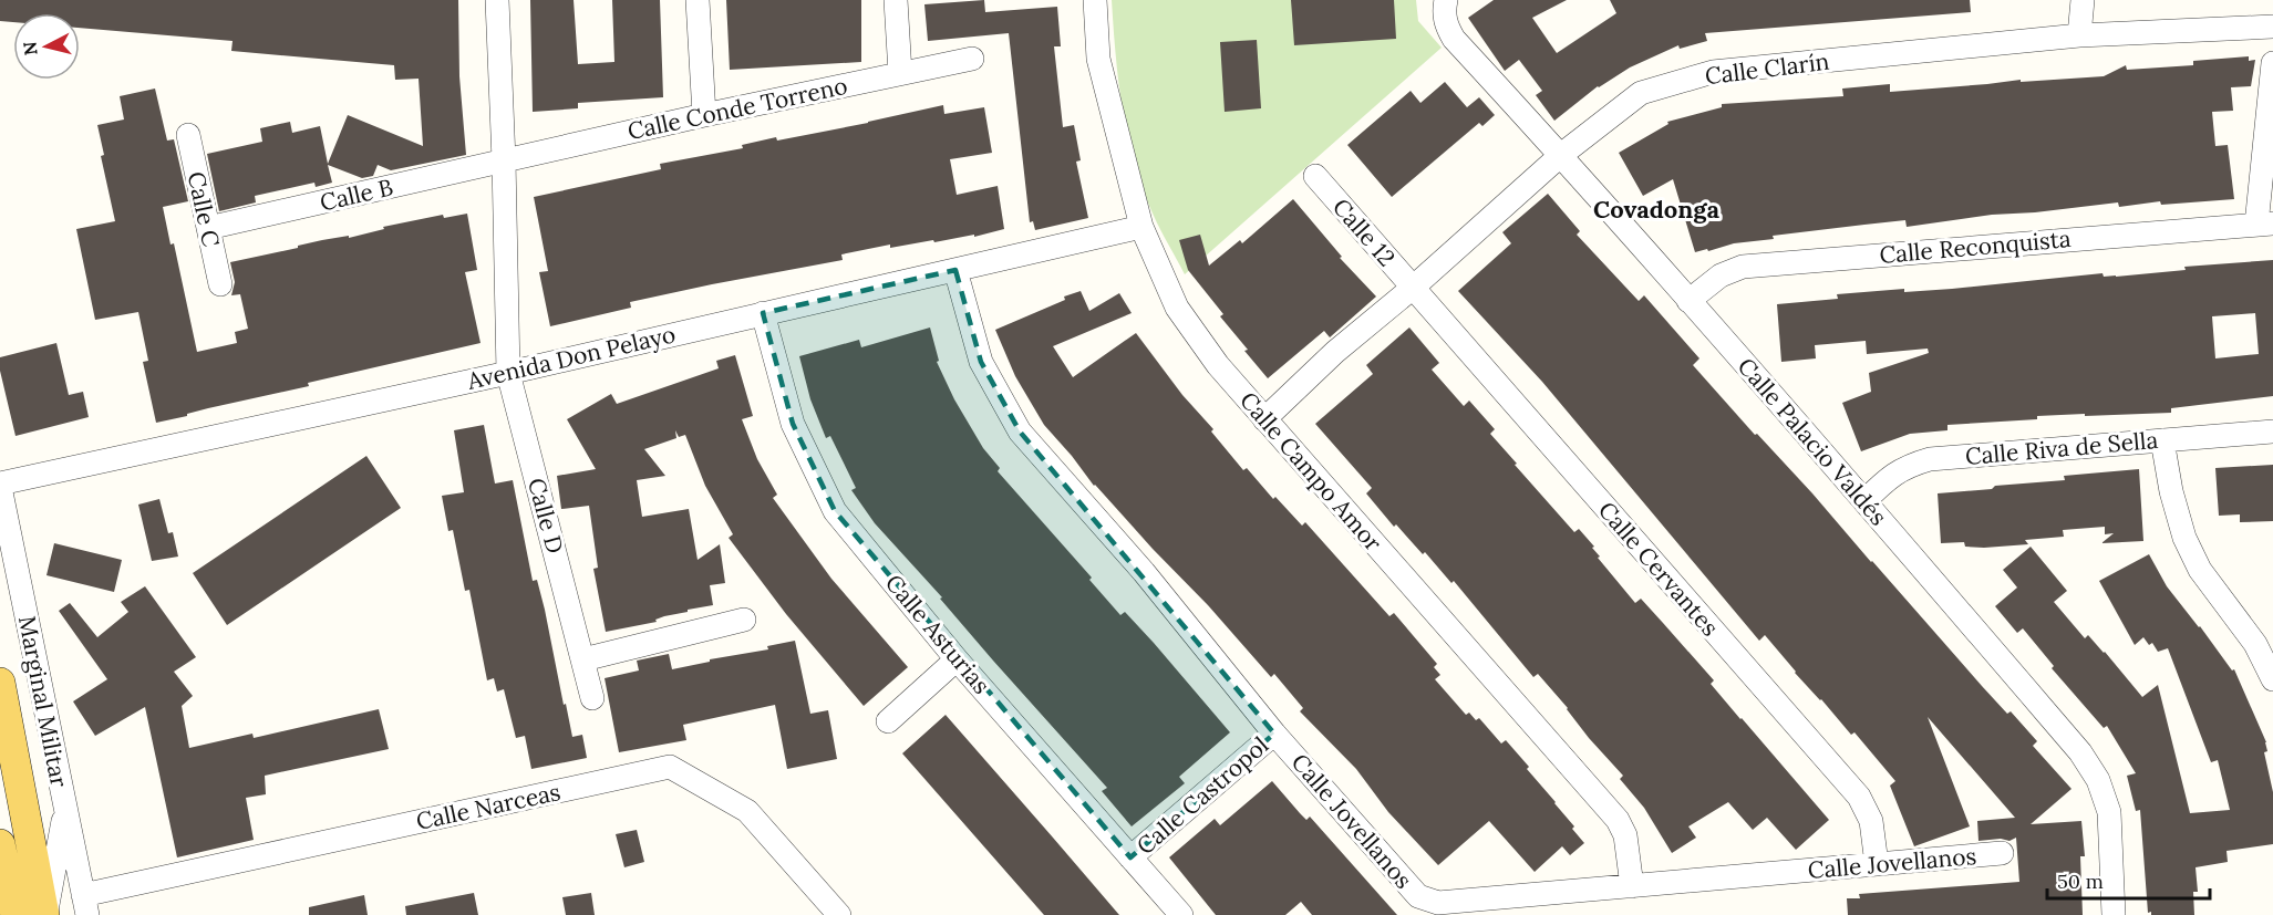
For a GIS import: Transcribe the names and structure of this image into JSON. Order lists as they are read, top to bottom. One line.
{"streets":{"street":["Calle Clarín","Calle Conde Torreno","Calle B","Calle C","Calle 12","Calle Reconquista","Avenida Don Pelayo","Calle Palacio Valdés","Calle Riva de Sella","Calle Campo Amor","Calle D","Calle Cervantes","Calle Asturias","Marginal Militar","Calle Castropol","Calle Narceas","Calle Jovellanos"]},"crossings":[["Calle Clarín","Calle 12"],["Calle Clarín","Calle Palacio Valdés"],["Calle Clarín","Calle Campo Amor"],["Calle Clarín","Calle Cervantes"],["Calle Conde Torreno","Calle B"],["Calle Conde Torreno","Calle D"],["Calle B","Calle C"],["Calle B","Calle D"],["Calle 12","Calle Cervantes"],["Calle Reconquista","Calle Palacio Valdés"],["Avenida Don Pelayo","Calle Campo Amor"],["Avenida Don Pelayo","Calle D"],["Avenida Don Pelayo","Calle Asturias"],["Avenida Don Pelayo","Marginal Militar"],["Avenida Don Pelayo","Calle Jovellanos"],["Calle Palacio Valdés","Calle Riva de Sella"],["Calle Campo Amor","Calle Jovellanos"],["Calle Cervantes","Calle Jovellanos"],["Calle Asturias","Calle Castropol"],["Marginal Militar","Calle Narceas"],["Calle Castropol","Calle Jovellanos"]],"districts":["Covadonga"],"scale_bar":"50 m","north":"left"}
